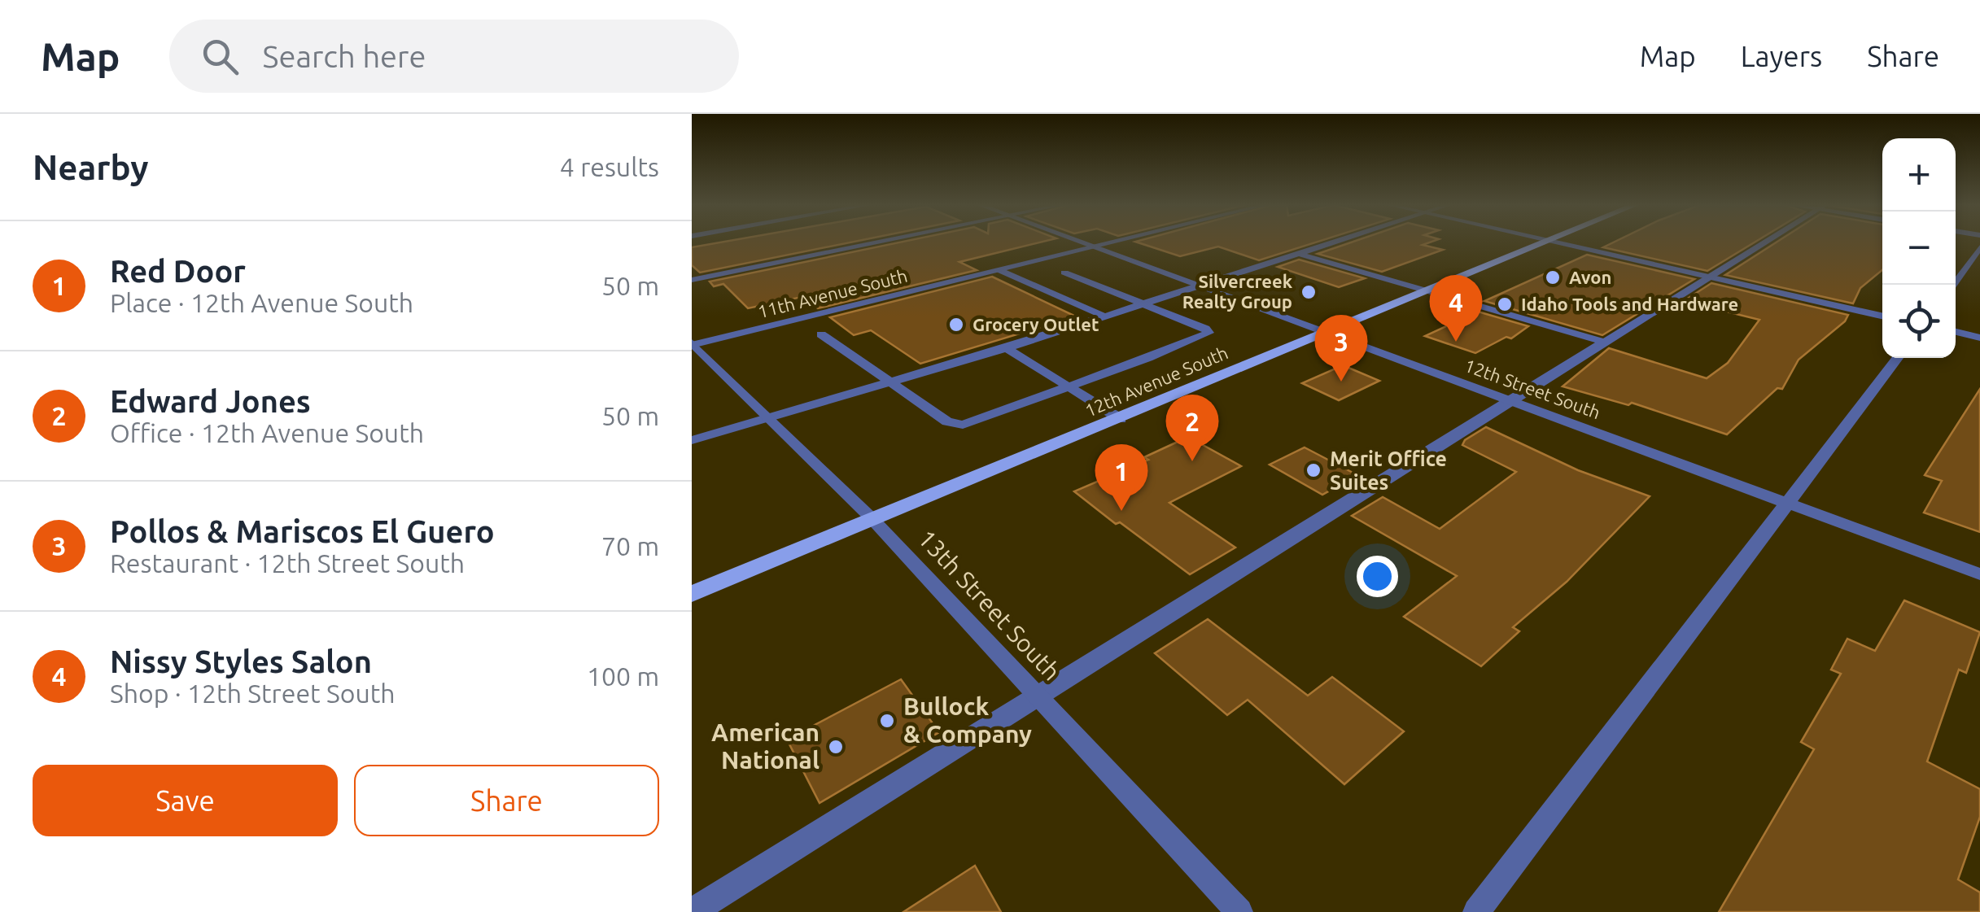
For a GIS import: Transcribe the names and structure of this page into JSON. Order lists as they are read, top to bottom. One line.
{"streets":{"main road":["12th Avenue South"],"street":["11th Avenue South","12th Street South","13th Street South"]},"crossings":[["11th Avenue South","12th Street South"],["11th Avenue South","13th Street South"],["12th Avenue South","12th Street South"],["12th Avenue South","13th Street South"]],"places":["Avon","Silvercreek Realty Group","Idaho Tools and Hardware","Grocery Outlet","Merit Office Suites","Bullock & Company","American National"],"page":{"header":"Map","search":"Search here","nav":["Map","Layers","Share"],"heading":["Nearby","4 results"],"map_buttons":["+","−"],"list":[{"mark":"1","name":"Red Door","note":"Place · 12th Avenue South","value":"50 m"},{"mark":"2","name":"Edward Jones","note":"Office · 12th Avenue South","value":"50 m"},{"mark":"3","name":"Pollos & Mariscos El Guero","note":"Restaurant · 12th Street South","value":"70 m"},{"mark":"4","name":"Nissy Styles Salon","note":"Shop · 12th Street South","value":"100 m"}],"pins":["4","3","2","1"],"buttons":["Save","Share"]}}
